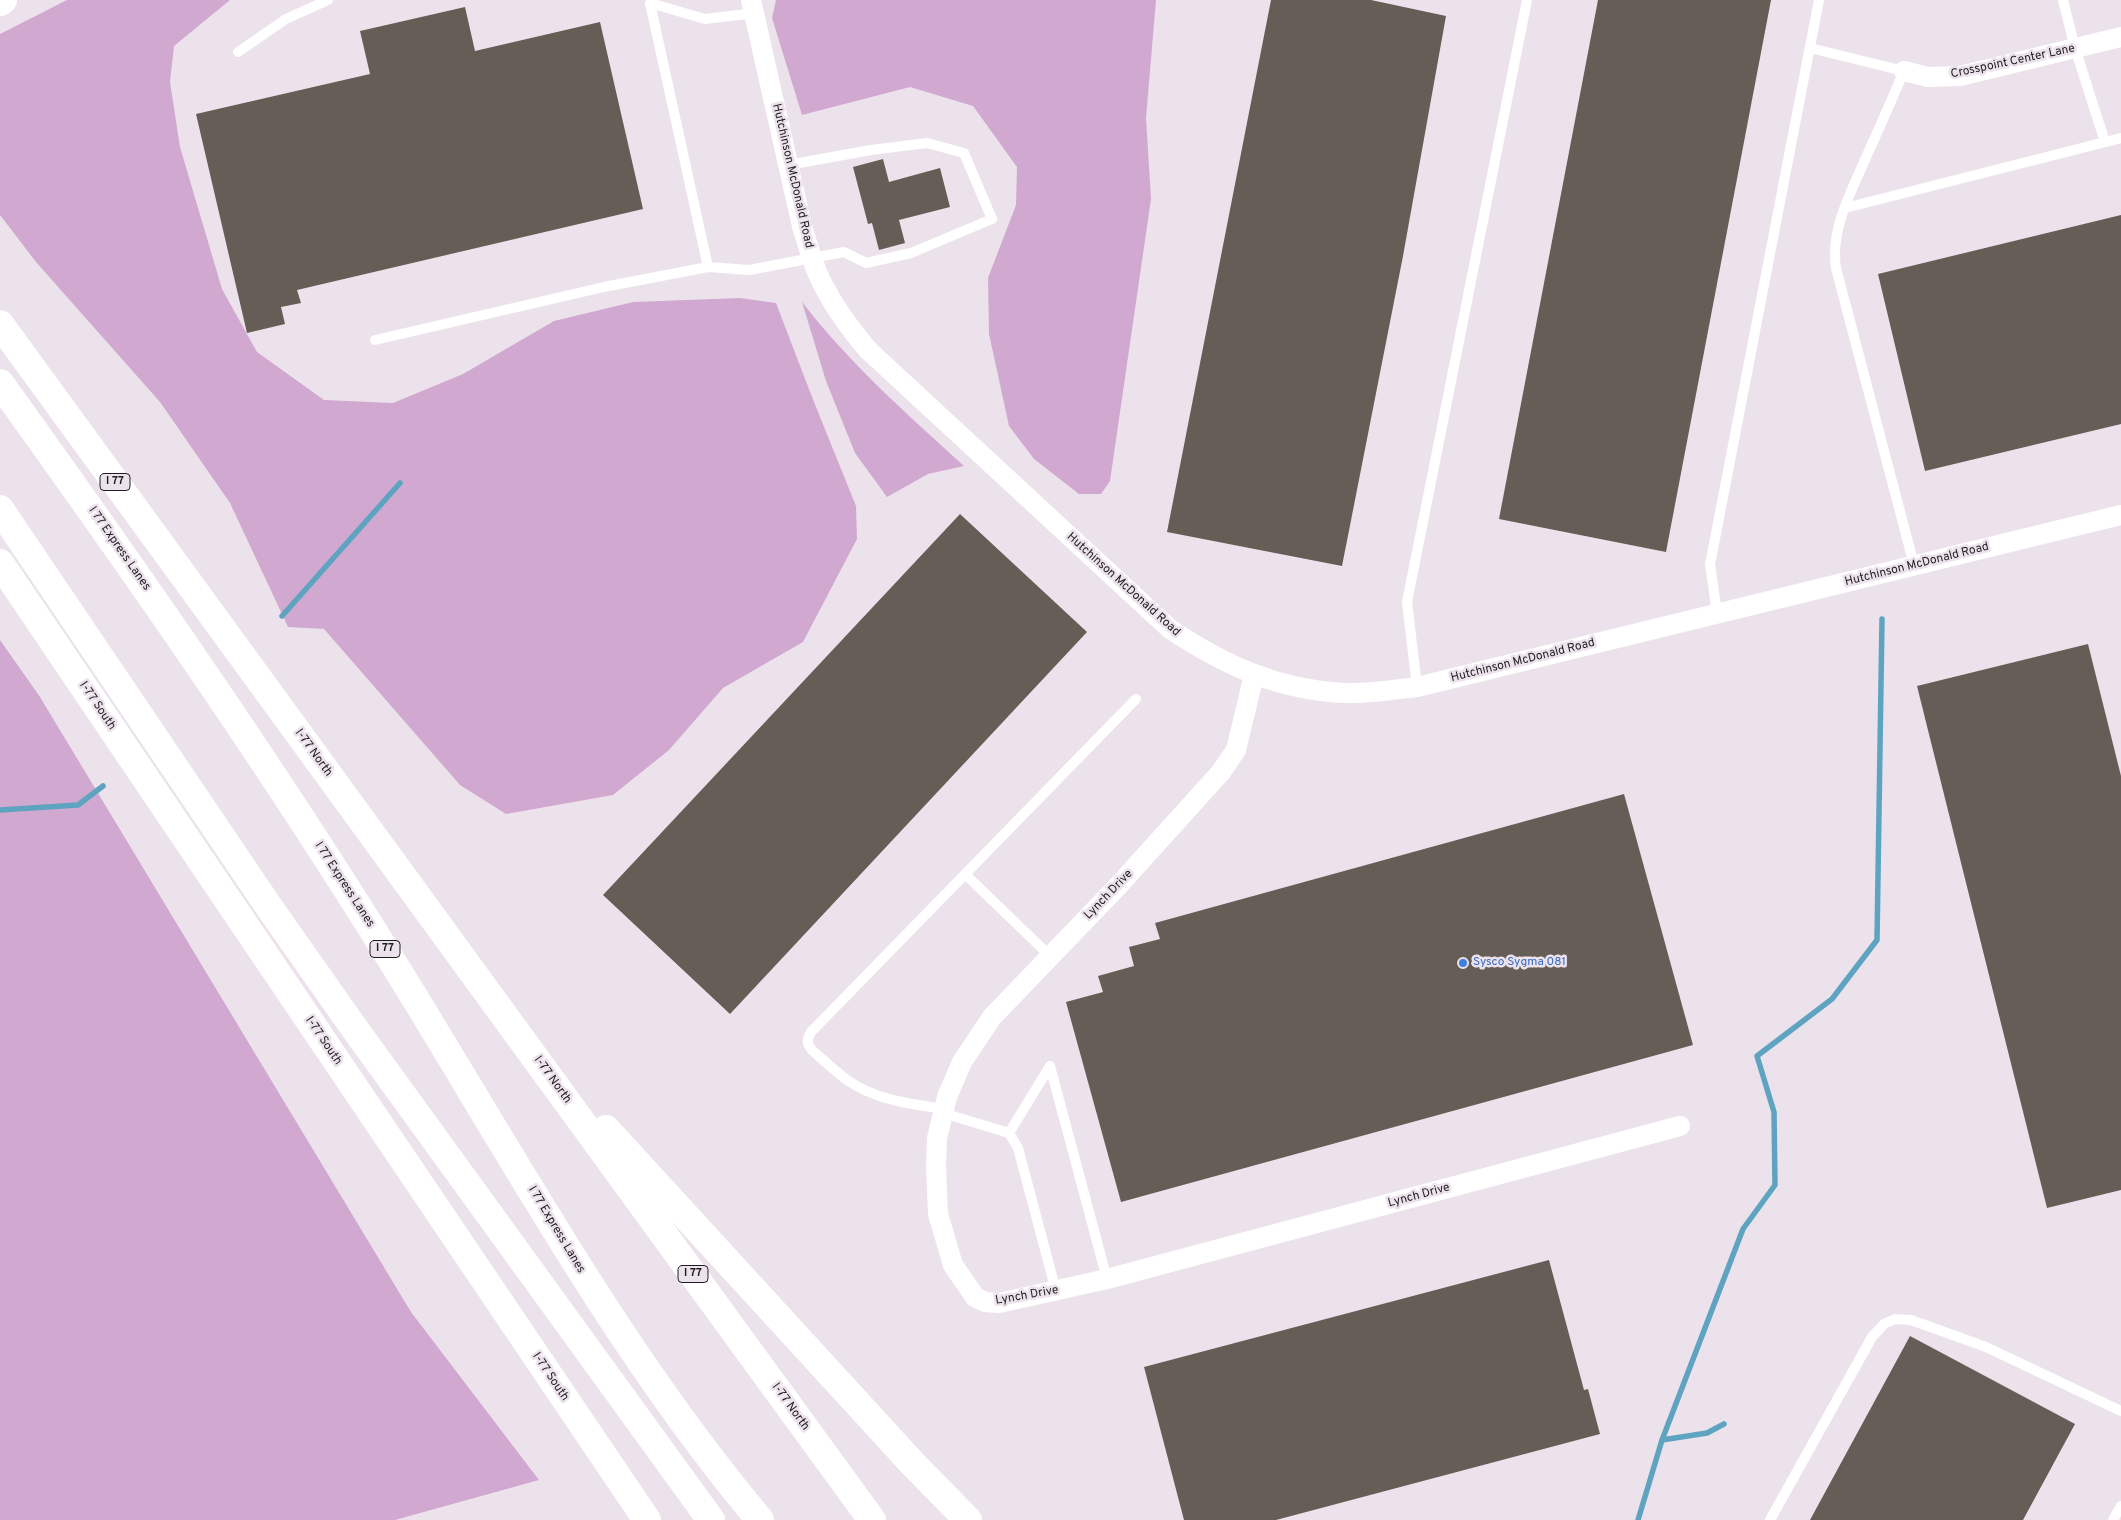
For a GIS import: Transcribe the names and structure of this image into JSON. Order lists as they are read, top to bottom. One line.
{"streets":{"highway":["I 77","I 77 Express Lanes","I-77 South","I-77 North"],"street":["Crosspoint Center Lane","Hutchinson McDonald Road","Lynch Drive"]},"crossings":[["Hutchinson McDonald Road","Lynch Drive"]],"places":["Sysco Sygma 081"]}
